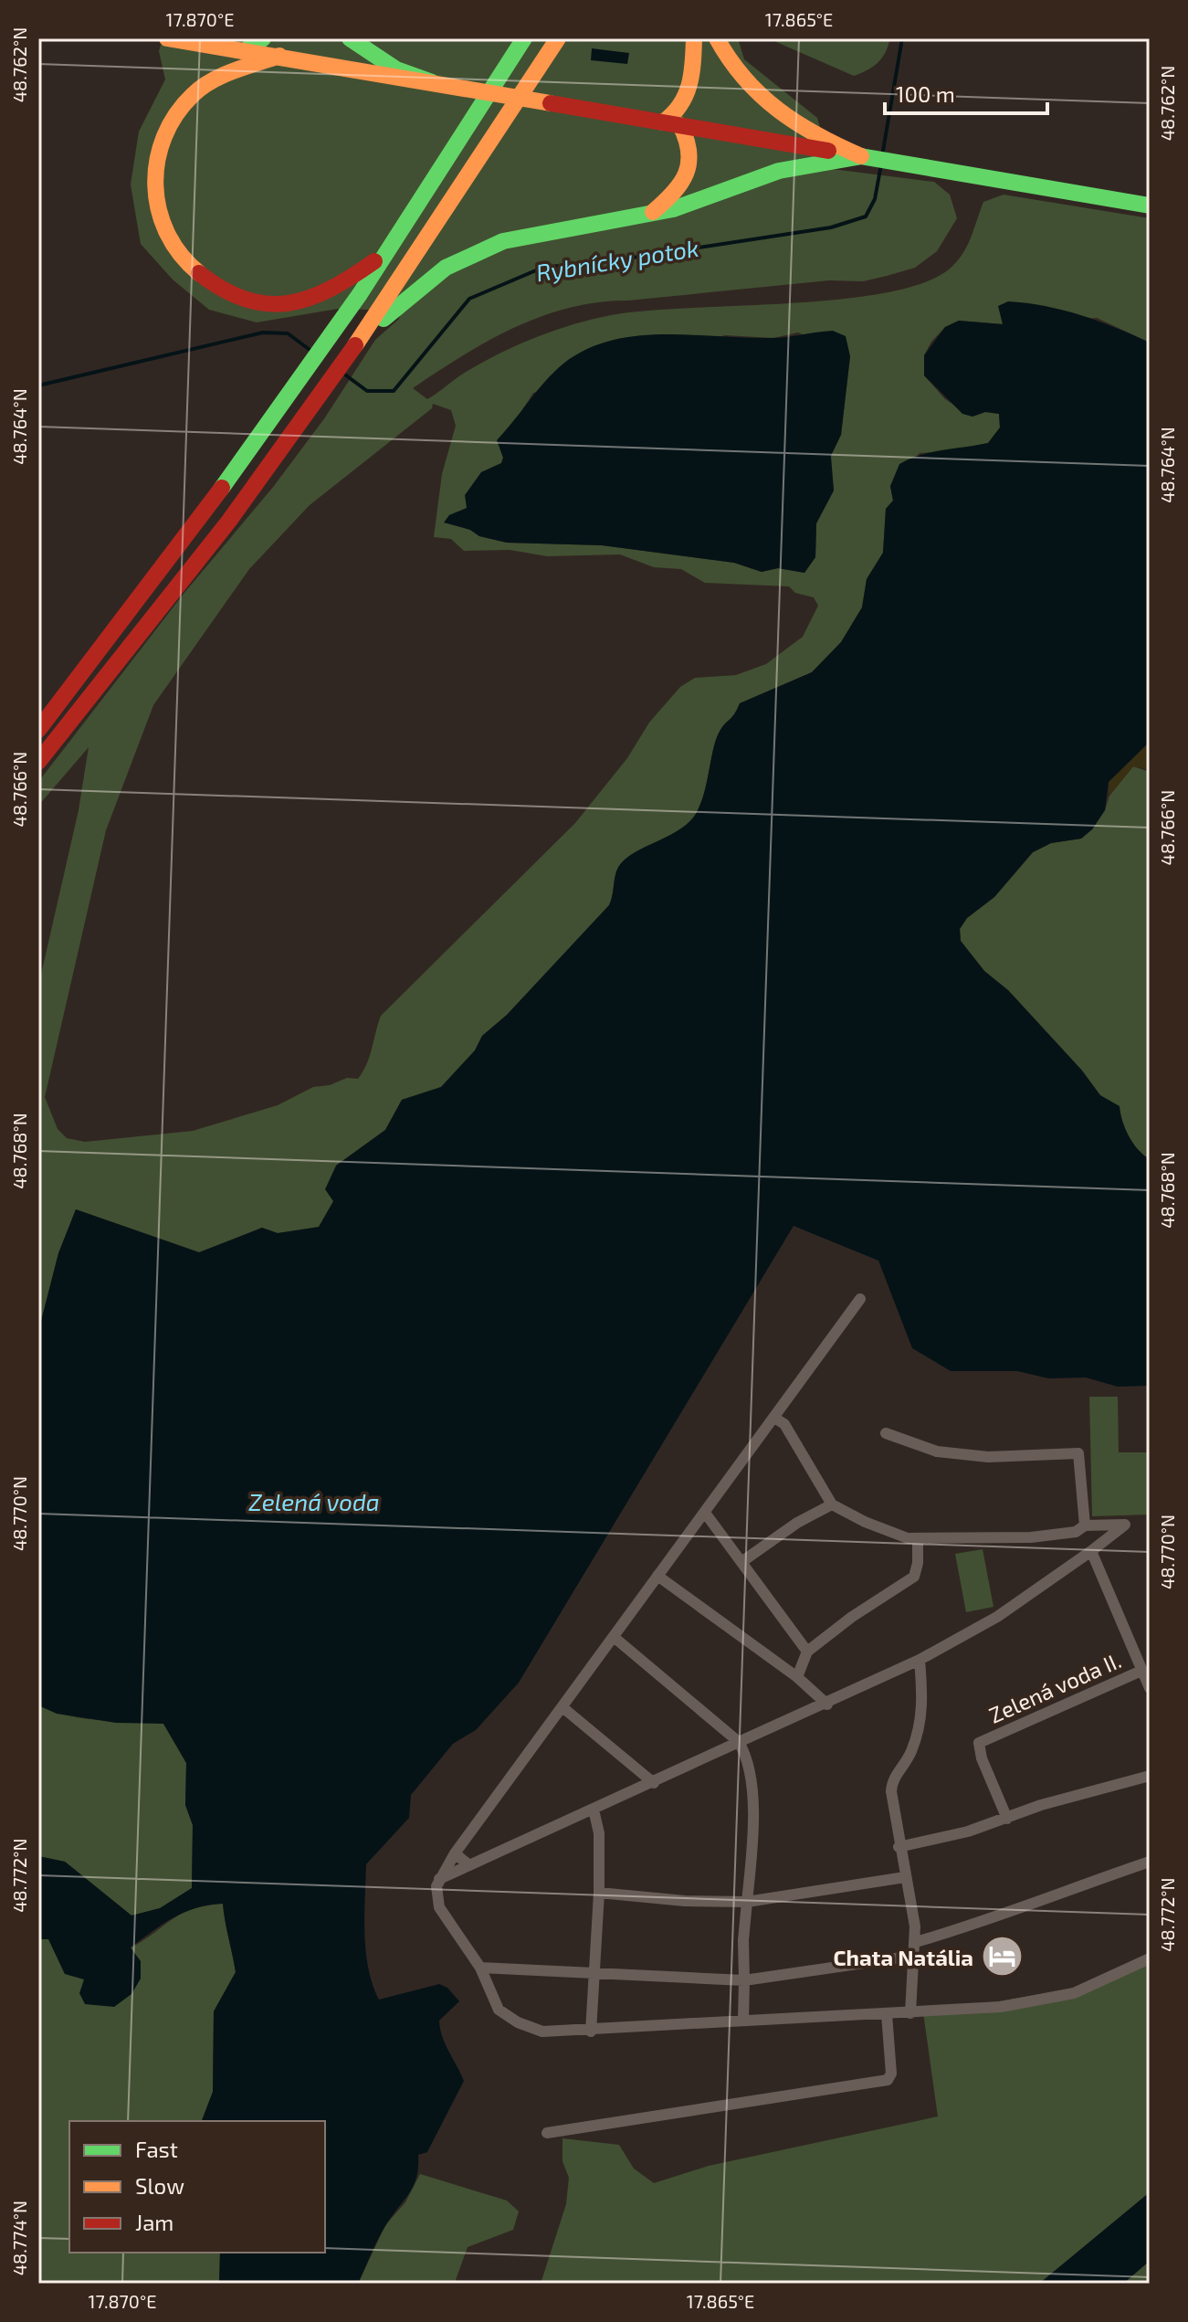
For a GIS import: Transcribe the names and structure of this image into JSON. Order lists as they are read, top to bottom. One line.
{"streets":{"street":["Zelená voda II."]},"water":["Rybnícky potok","Zelená voda"],"places":{"hotel":["Chata Natália"]},"legend":["Fast","Slow","Jam"],"scale_bar":"100 m","coordinates":["17.870°E","17.865°E","48.762°N","48.764°N","48.766°N","48.768°N","48.770°N","48.772°N","48.774°N"]}
